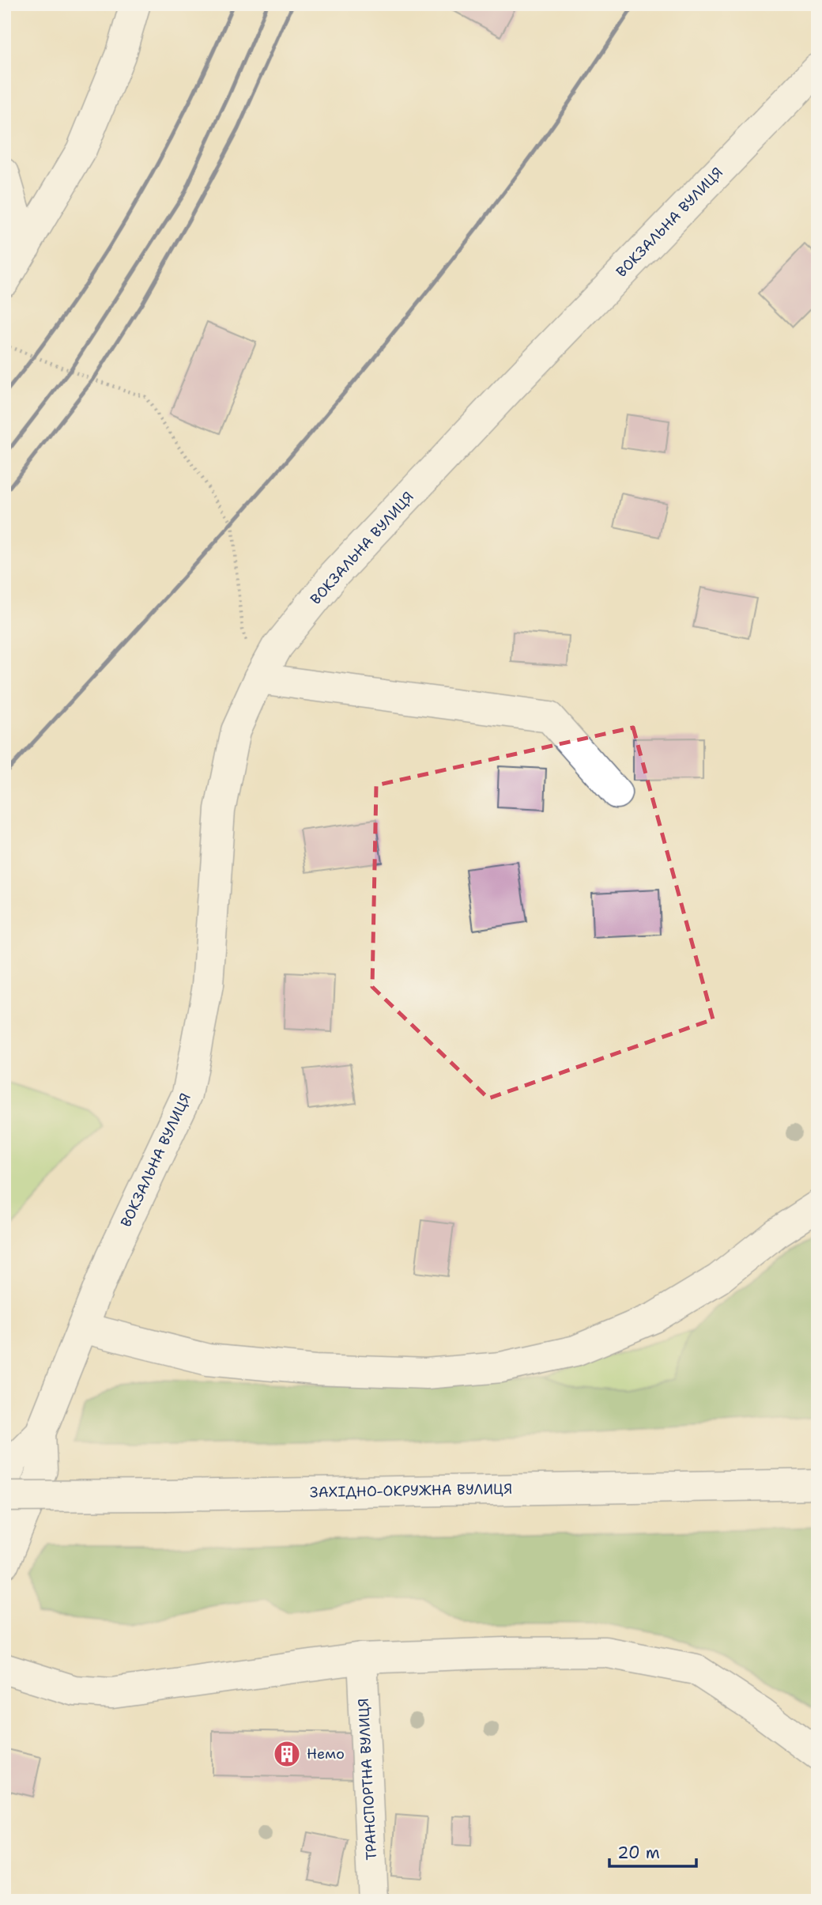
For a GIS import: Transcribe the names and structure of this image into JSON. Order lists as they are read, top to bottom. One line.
{"streets":{"main road":["ВОКЗАЛЬНА ВУЛИЦЯ","ЗАХІДНО-ОКРУЖНА ВУЛИЦЯ","ТРАНСПОРТНА ВУЛИЦЯ"]},"places":{"building":["Немо"]},"scale_bar":"20 m"}
